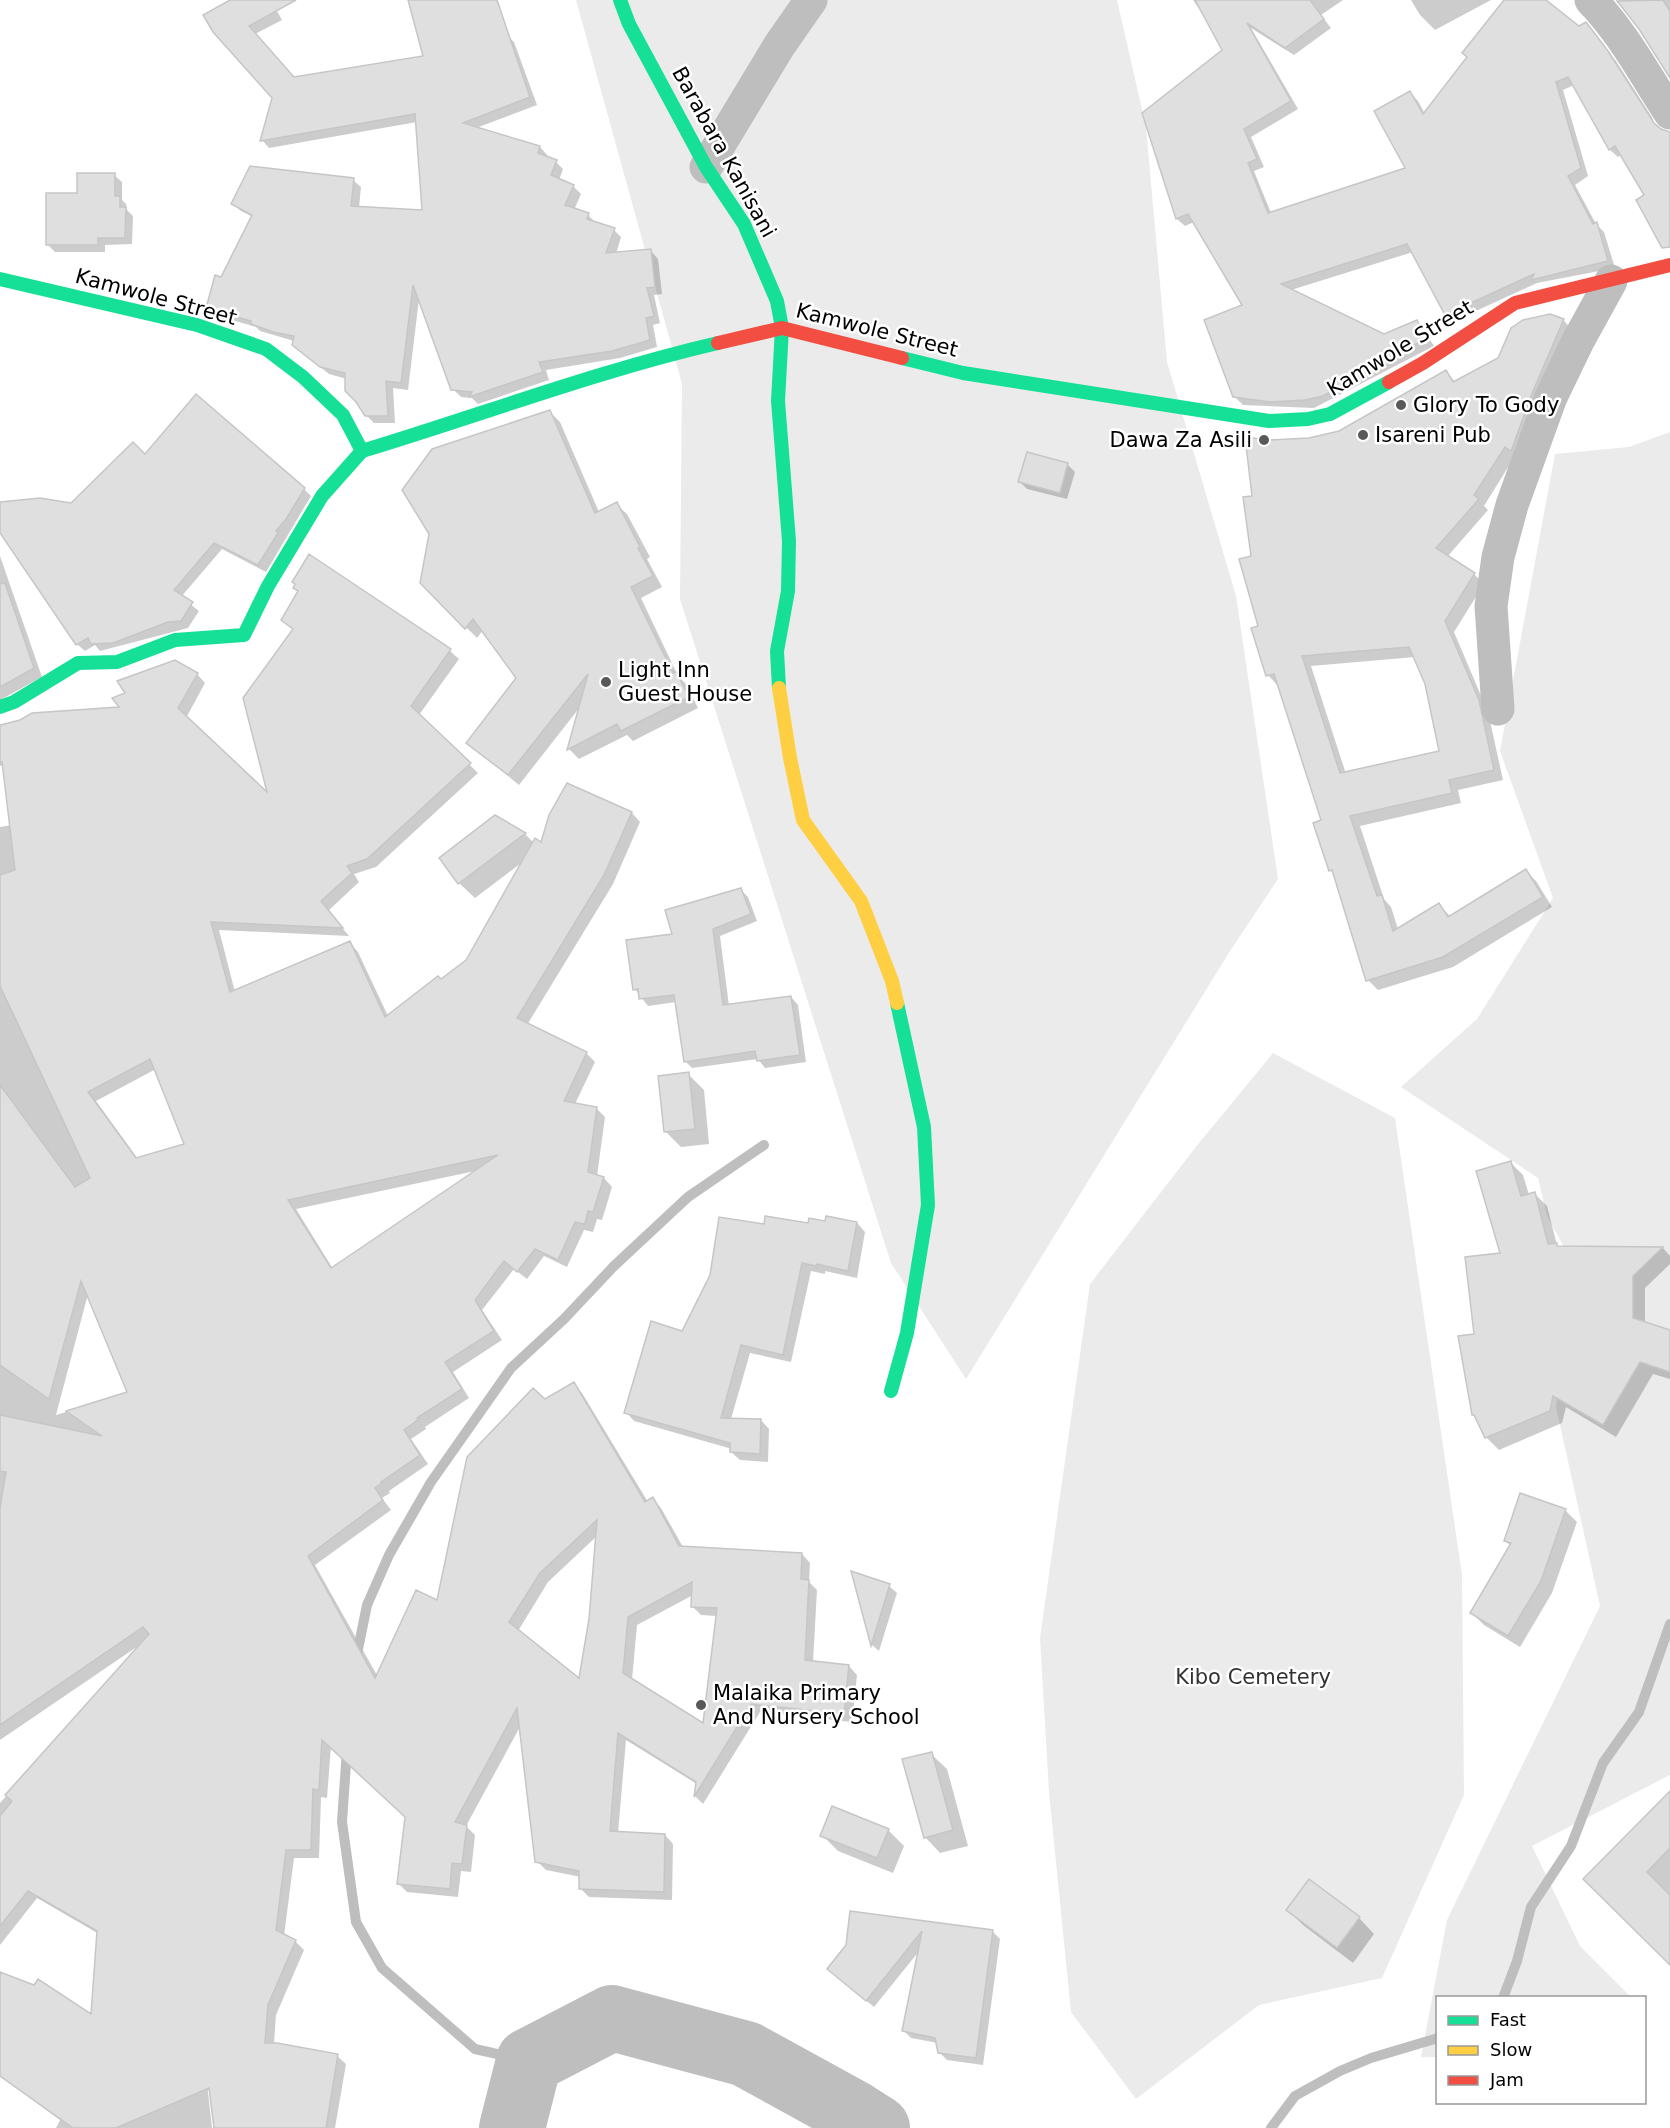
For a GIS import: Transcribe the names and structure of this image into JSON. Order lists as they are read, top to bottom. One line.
{"streets":{"street":["Barabara Kanisani","Kamwole Street"]},"crossings":[["Barabara Kanisani","Kamwole Street"]],"parks":["Kibo Cemetery"],"places":["Glory To Gody","Isareni Pub","Dawa Za Asili","Light Inn Guest House","Malaika Primary And Nursery School"],"legend":["Fast","Slow","Jam"]}
